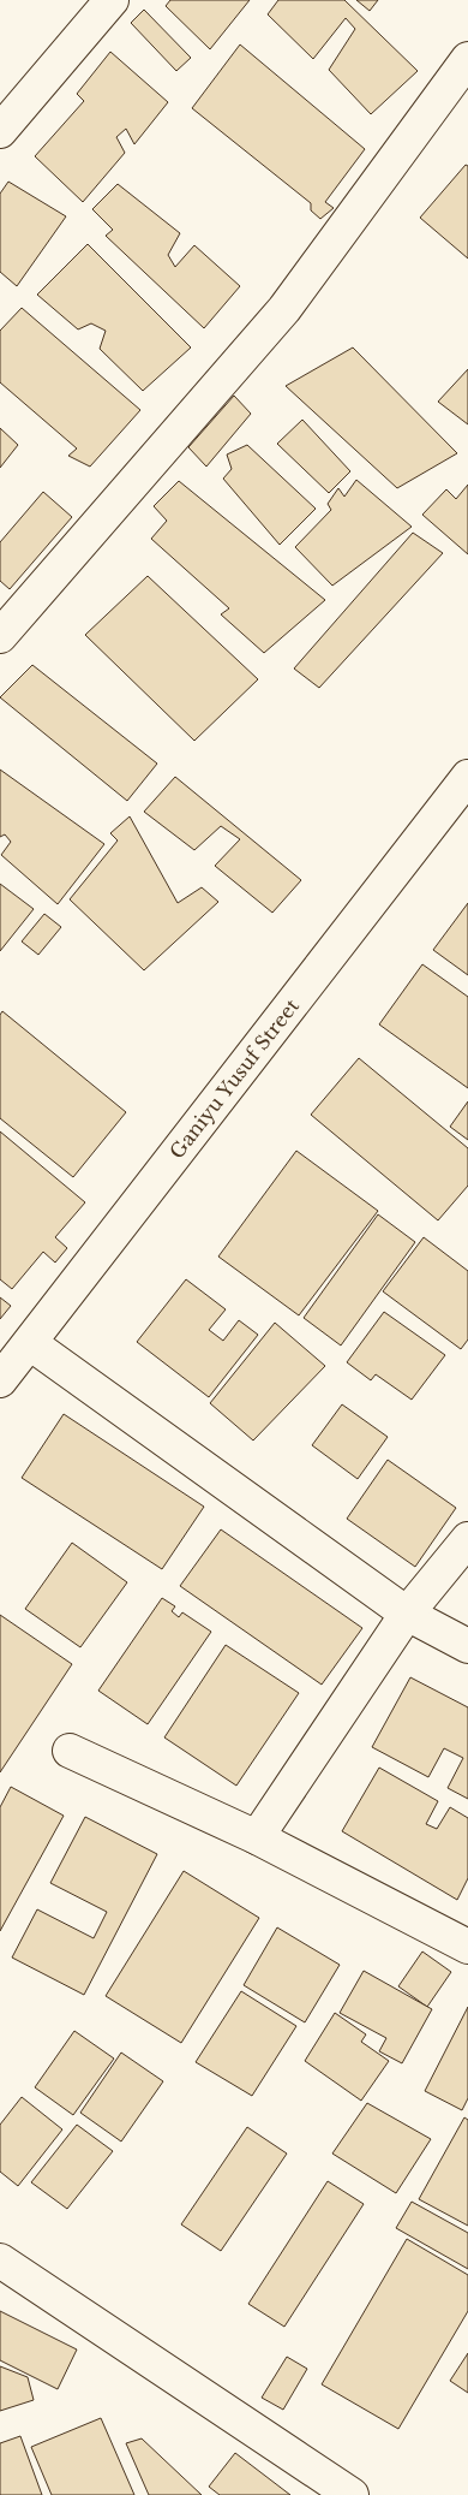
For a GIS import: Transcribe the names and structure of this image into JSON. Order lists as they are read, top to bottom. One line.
{"streets":{"street":["Ganiyu Yusuf Street"]}}
